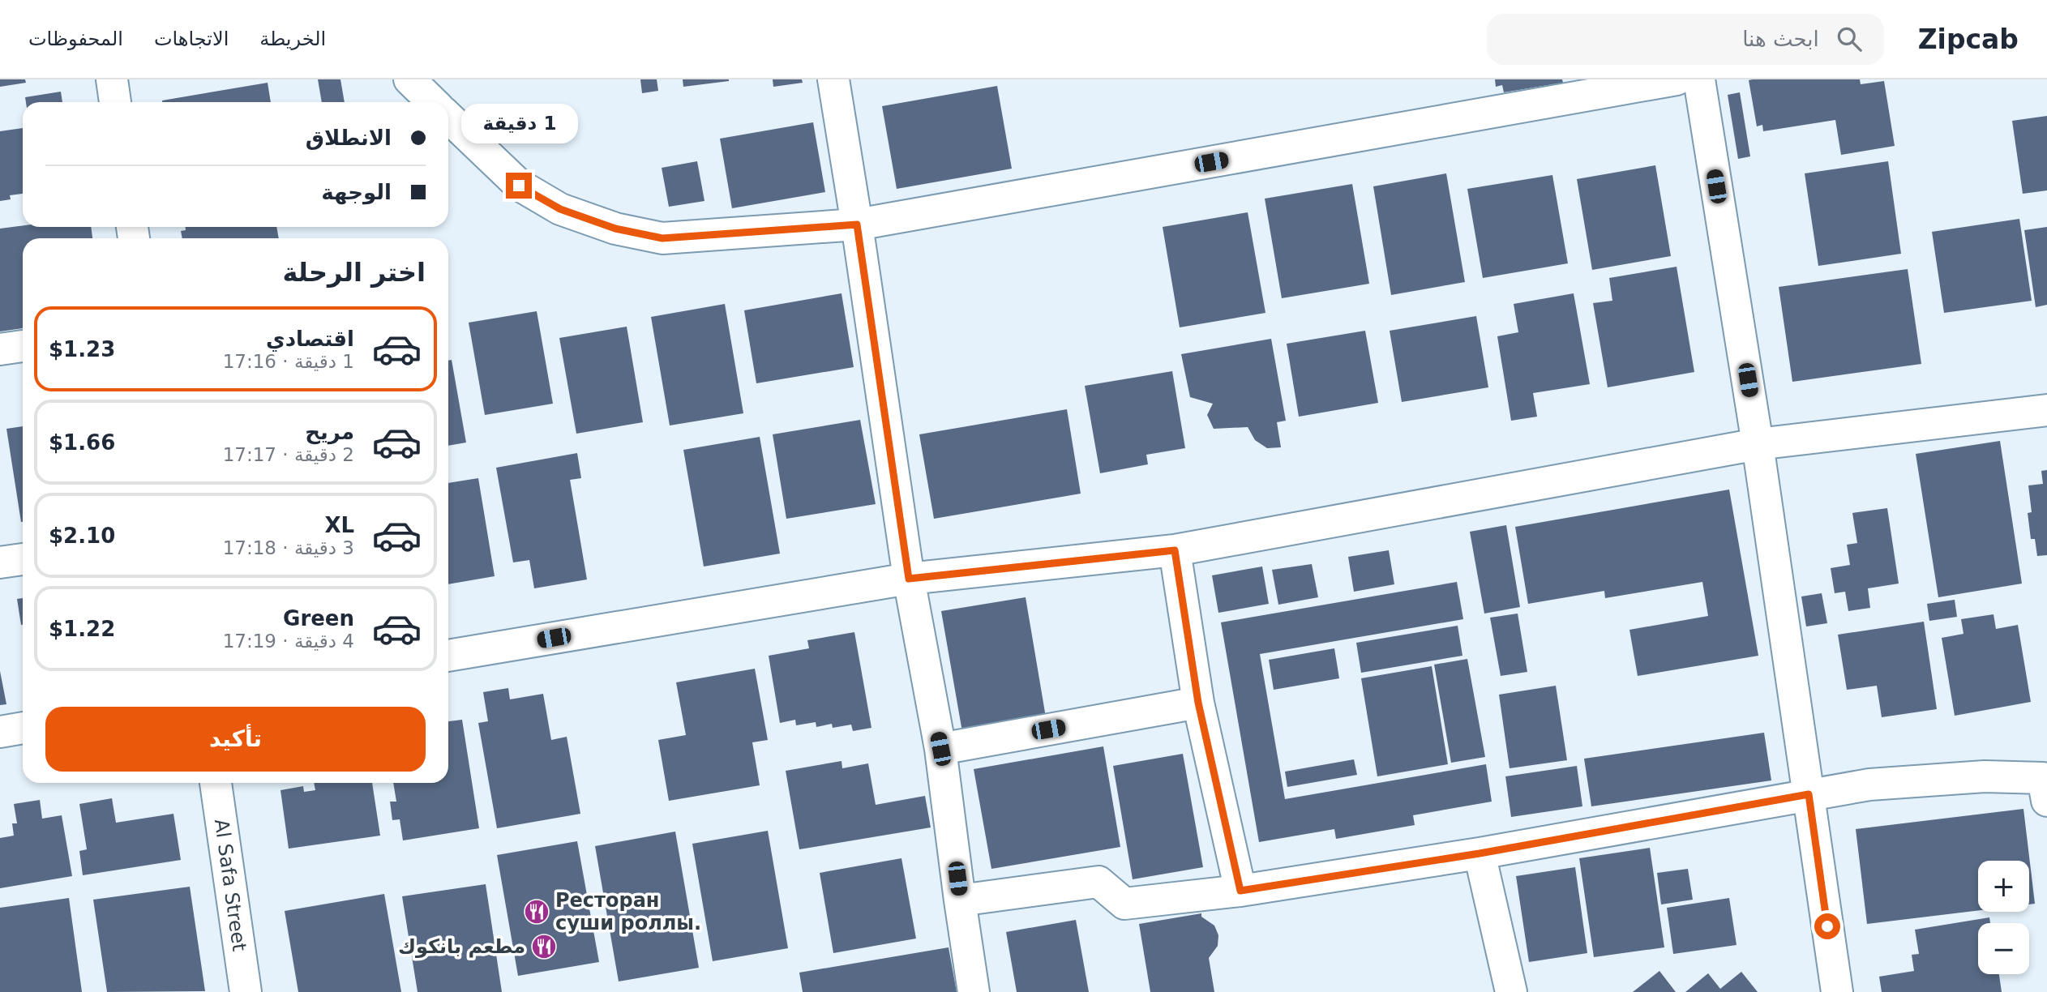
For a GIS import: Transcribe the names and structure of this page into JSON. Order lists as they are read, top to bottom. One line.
{"streets":{"street":["Al Safa Street"]},"places":{"restaurant":["Ресторан суши роллы.","مطعم بانكوك"]},"page":{"header":"Zipcab","search":"ابحث هنا","nav":["الخريطة","الاتجاهات","المحفوظات"],"banner":["الانطلاق","الوجهة"],"bubble":"1 دقيقة","heading":"اختر الرحلة","list":[{"name":"اقتصادي","note":"1 دقيقة · 17:16","value":"$1.23"},{"name":"مريح","note":"2 دقيقة · 17:17","value":"$1.66"},{"name":"XL","note":"3 دقيقة · 17:18","value":"$2.10"},{"name":"Green","note":"4 دقيقة · 17:19","value":"$1.22"}],"buttons":"تأكيد","map_buttons":["+","−"]}}
